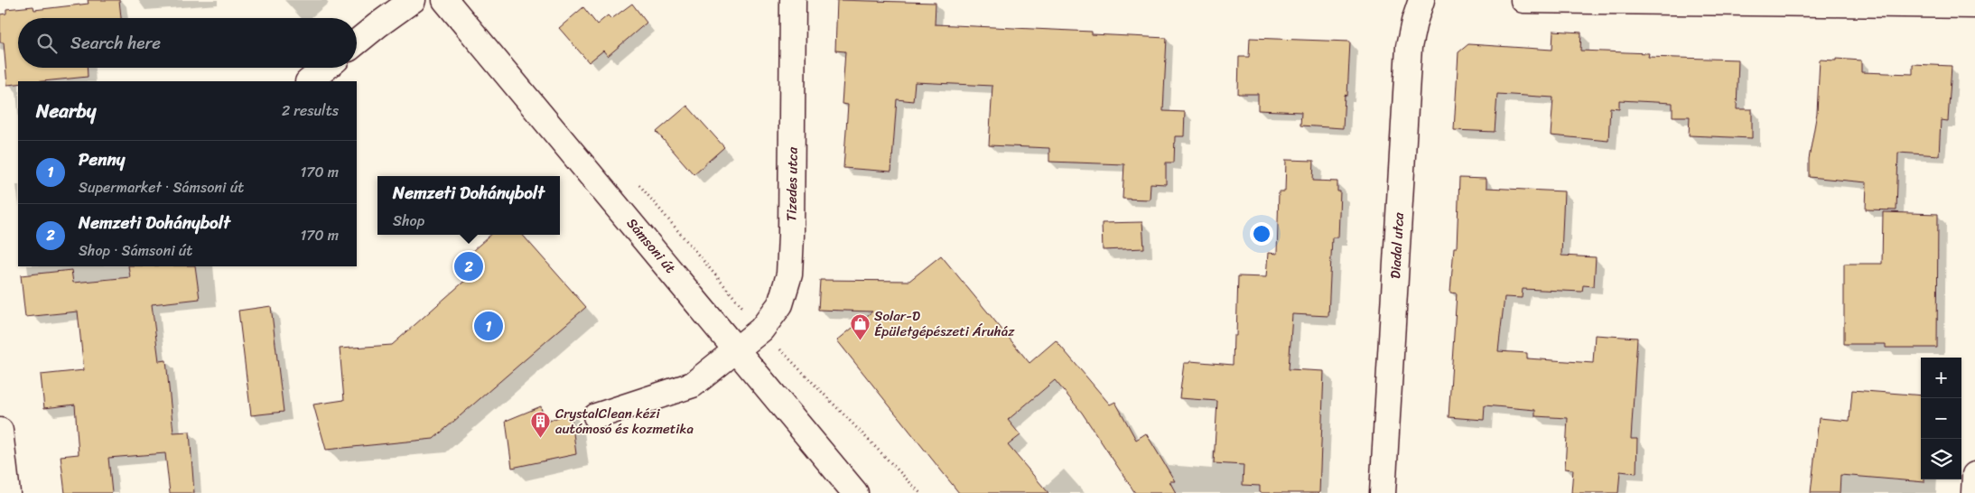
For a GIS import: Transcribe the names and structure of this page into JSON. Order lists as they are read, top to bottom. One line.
{"streets":{"street":["Tizedes utca","Sámsoni út","Diadal utca"]},"crossings":[["Tizedes utca","Sámsoni út"]],"places":{"shop":["Solar-D Épületgépészeti Áruház"],"building":["CrystalClean kézi autómosó és kozmetika"]},"page":{"search":"Search here","heading":["Nearby","2 results"],"list":[{"mark":"1","name":"Penny","note":"Supermarket · Sámsoni út","value":"170 m"},{"mark":"2","name":"Nemzeti Dohánybolt","note":"Shop · Sámsoni út","value":"170 m"}],"popup":["Nemzeti Dohánybolt","Shop"],"pins":["2","1"],"map_buttons":["+","−"]}}
